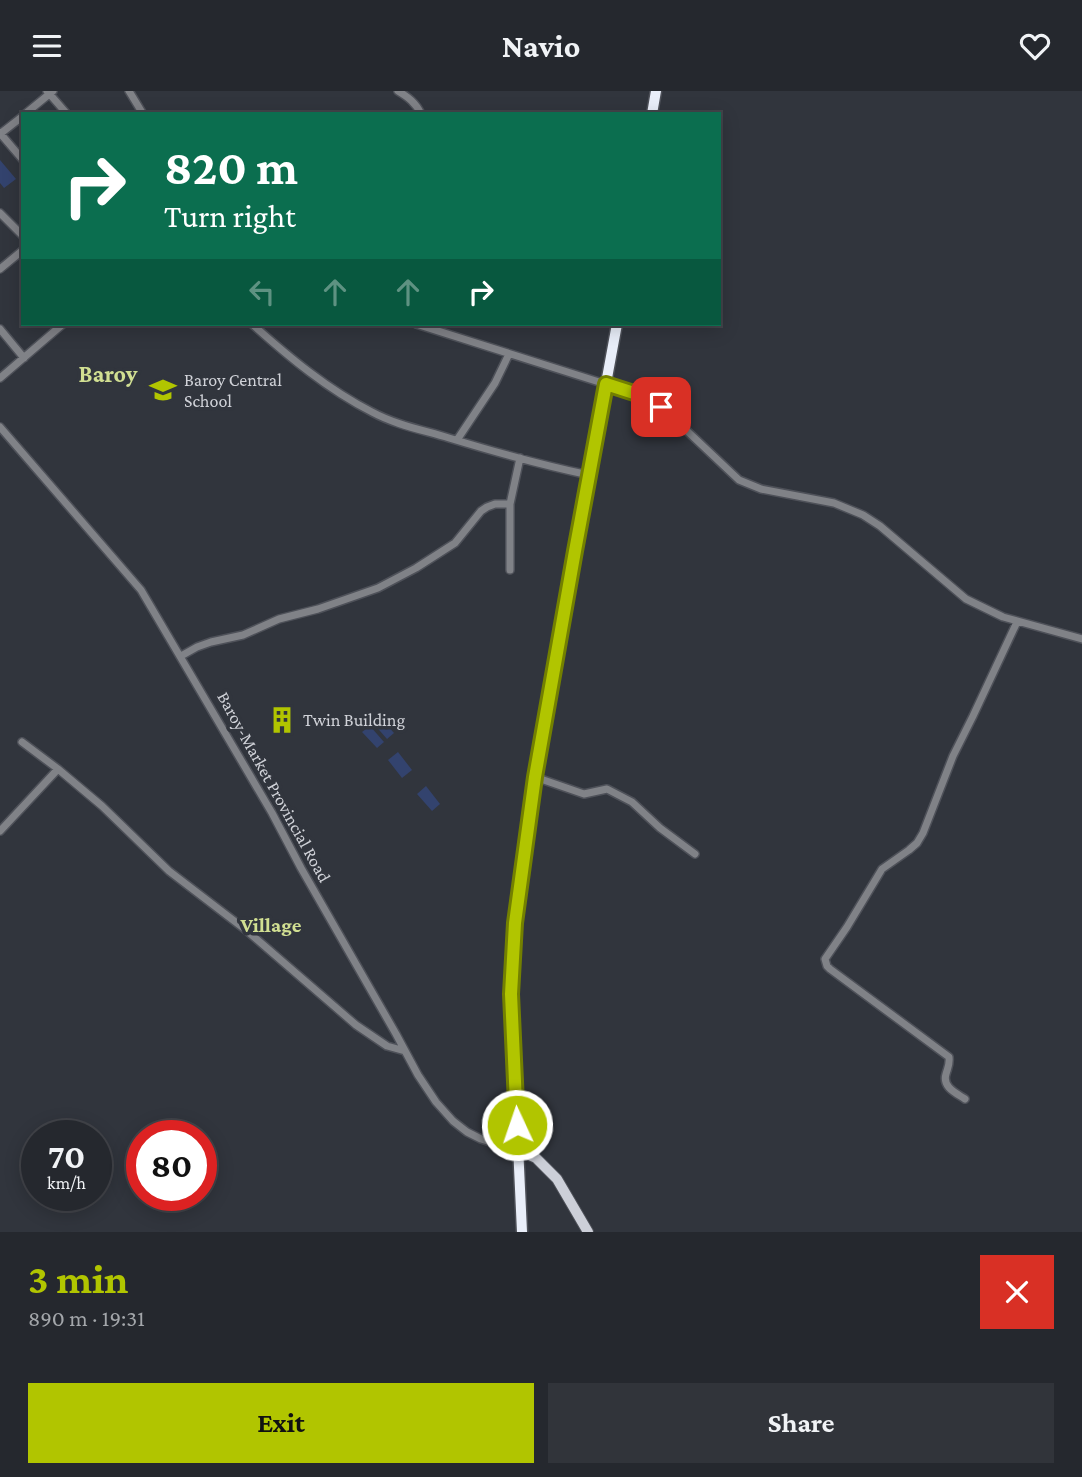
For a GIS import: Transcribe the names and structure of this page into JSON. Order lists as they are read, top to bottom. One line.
{"streets":{"street":["Baroy-Market Provincial Road"]},"districts":["Baroy","Village"],"places":{"school or university":["Baroy Central School"],"building":["Twin Building"]},"page":{"header":"Navio","turn":["820 m","Turn right"],"speed":"70 km/h","limit":"80","heading":["3 min","890 m · 19:31"],"buttons":["Exit","Share"]}}
